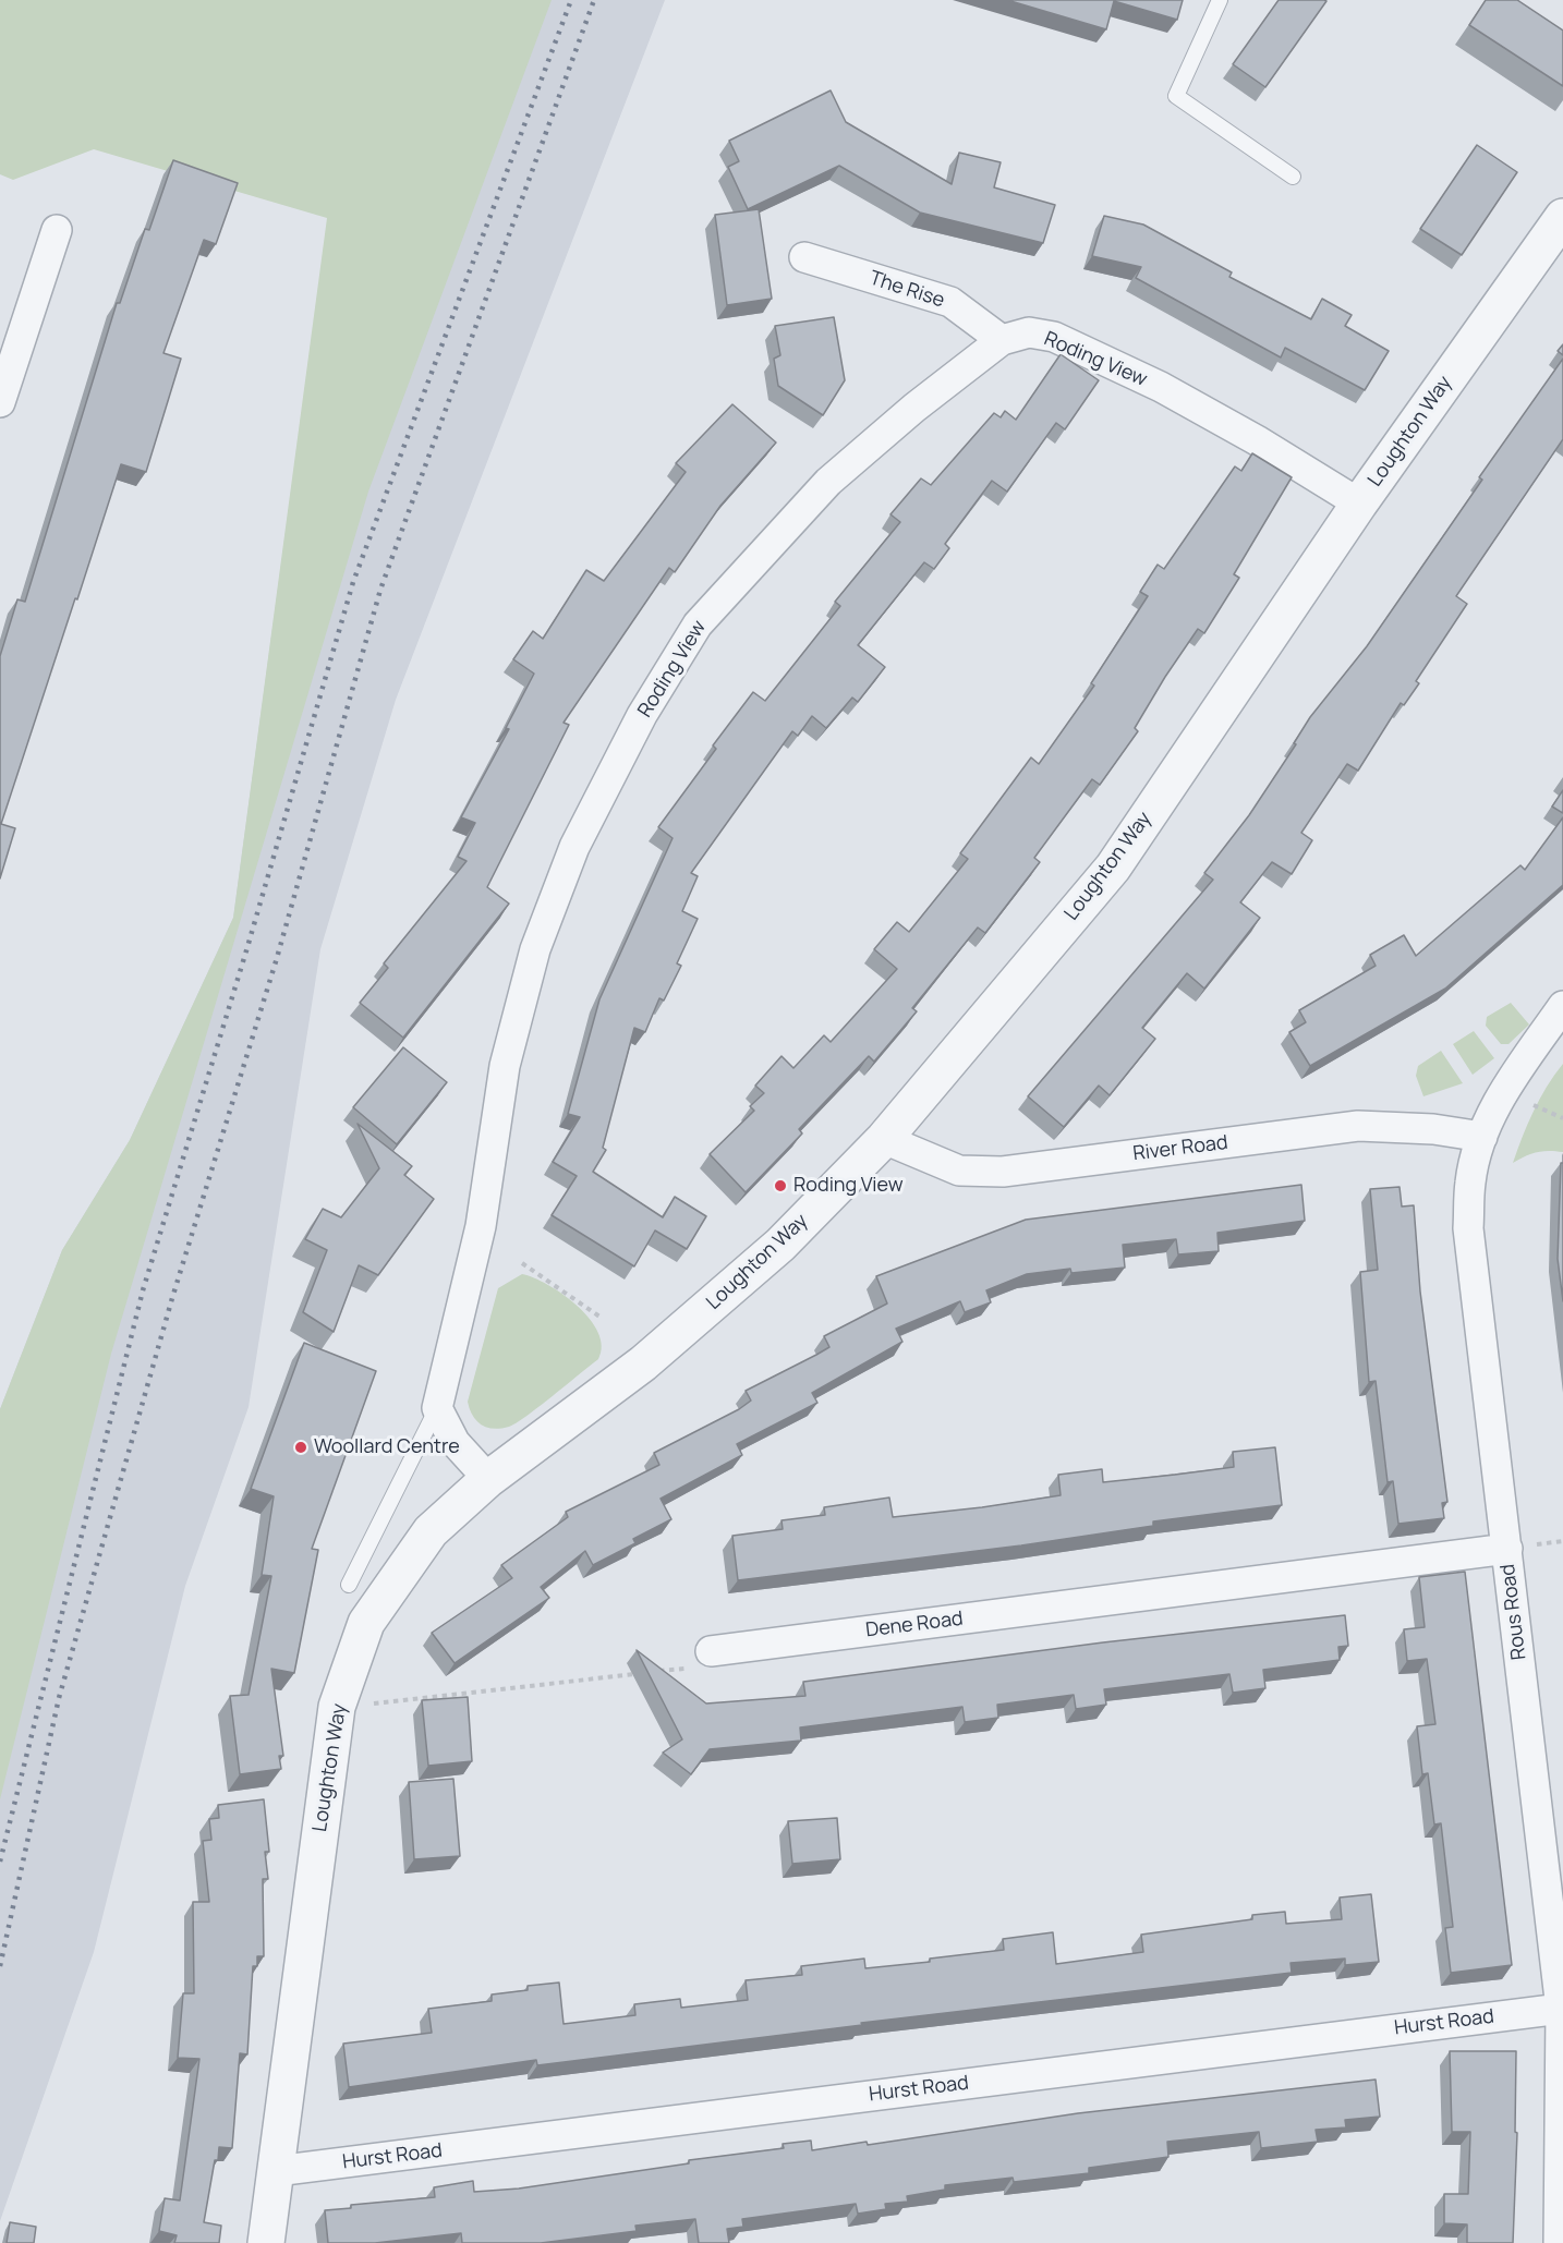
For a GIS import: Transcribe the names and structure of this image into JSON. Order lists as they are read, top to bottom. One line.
{"streets":{"street":["The Rise","Roding View","Loughton Way","River Road","Rous Road","Dene Road","Hurst Road"]},"crossings":[["The Rise","Roding View"],["Roding View","Loughton Way"],["Loughton Way","River Road"],["Loughton Way","Hurst Road"],["River Road","Rous Road"],["Rous Road","Dene Road"],["Rous Road","Hurst Road"]],"places":["Roding View","Woollard Centre"]}
